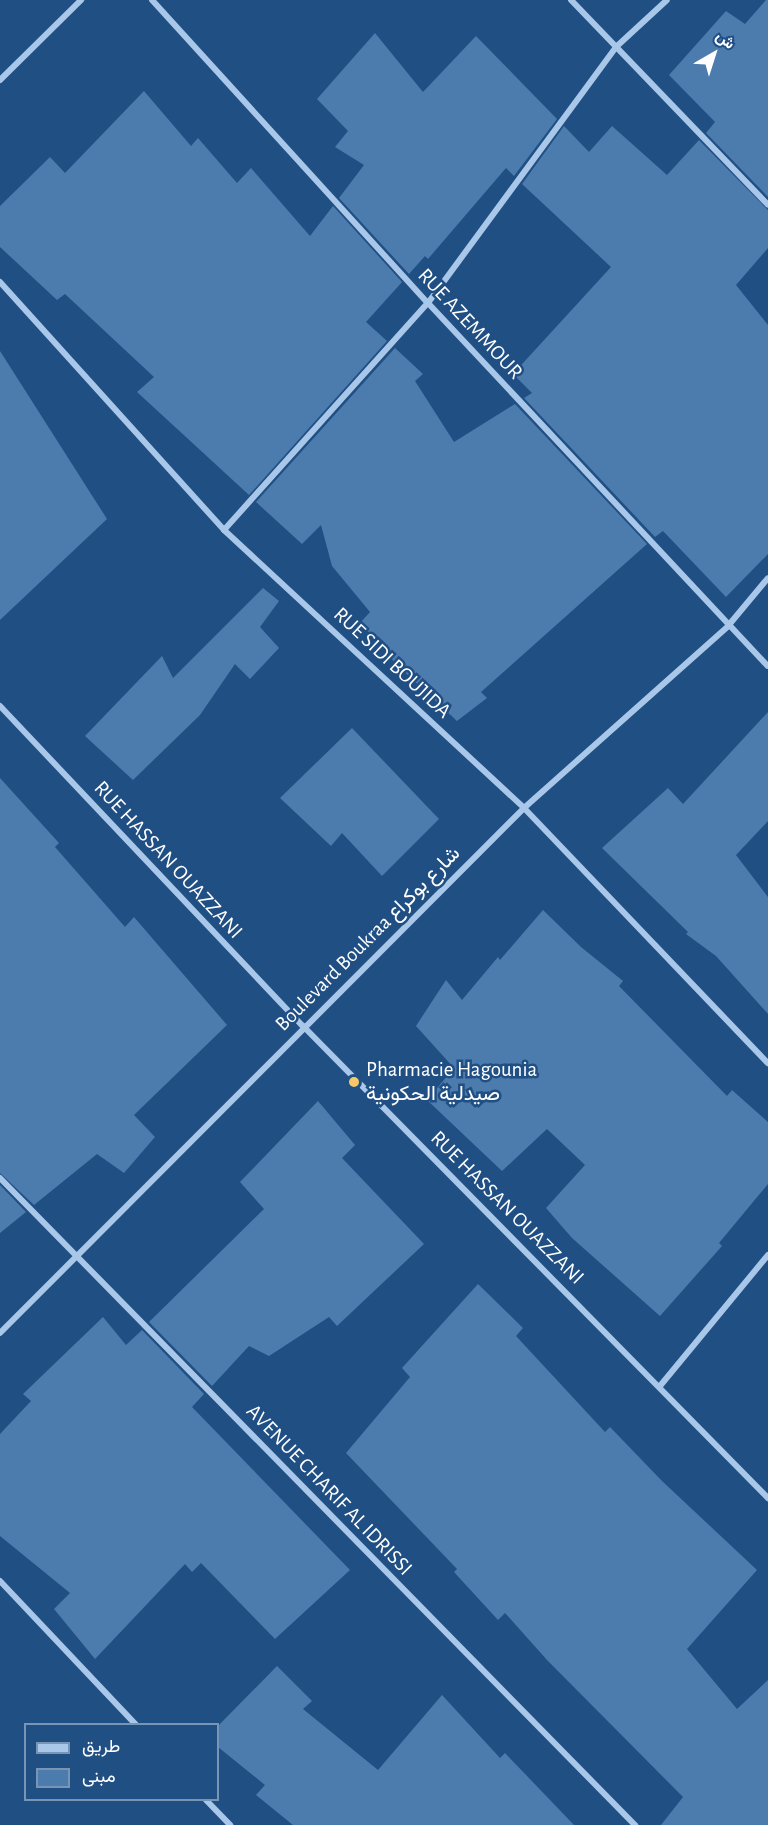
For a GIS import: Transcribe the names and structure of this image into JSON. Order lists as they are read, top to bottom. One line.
{"streets":{"street":["RUE AZEMMOUR","RUE SIDI BOUJIDA","RUE HASSAN OUAZZANI","Boulevard Boukraa شارع بوكراع","AVENUE CHARIF AL IDRISSI"]},"crossings":[["RUE AZEMMOUR","Boulevard Boukraa شارع بوكراع"],["RUE SIDI BOUJIDA","Boulevard Boukraa شارع بوكراع"],["RUE HASSAN OUAZZANI","Boulevard Boukraa شارع بوكراع"],["Boulevard Boukraa شارع بوكراع","AVENUE CHARIF AL IDRISSI"]],"places":["Pharmacie Hagounia صيدلية الحكونية"],"legend":["طريق","مبنى"],"north":"top right"}
